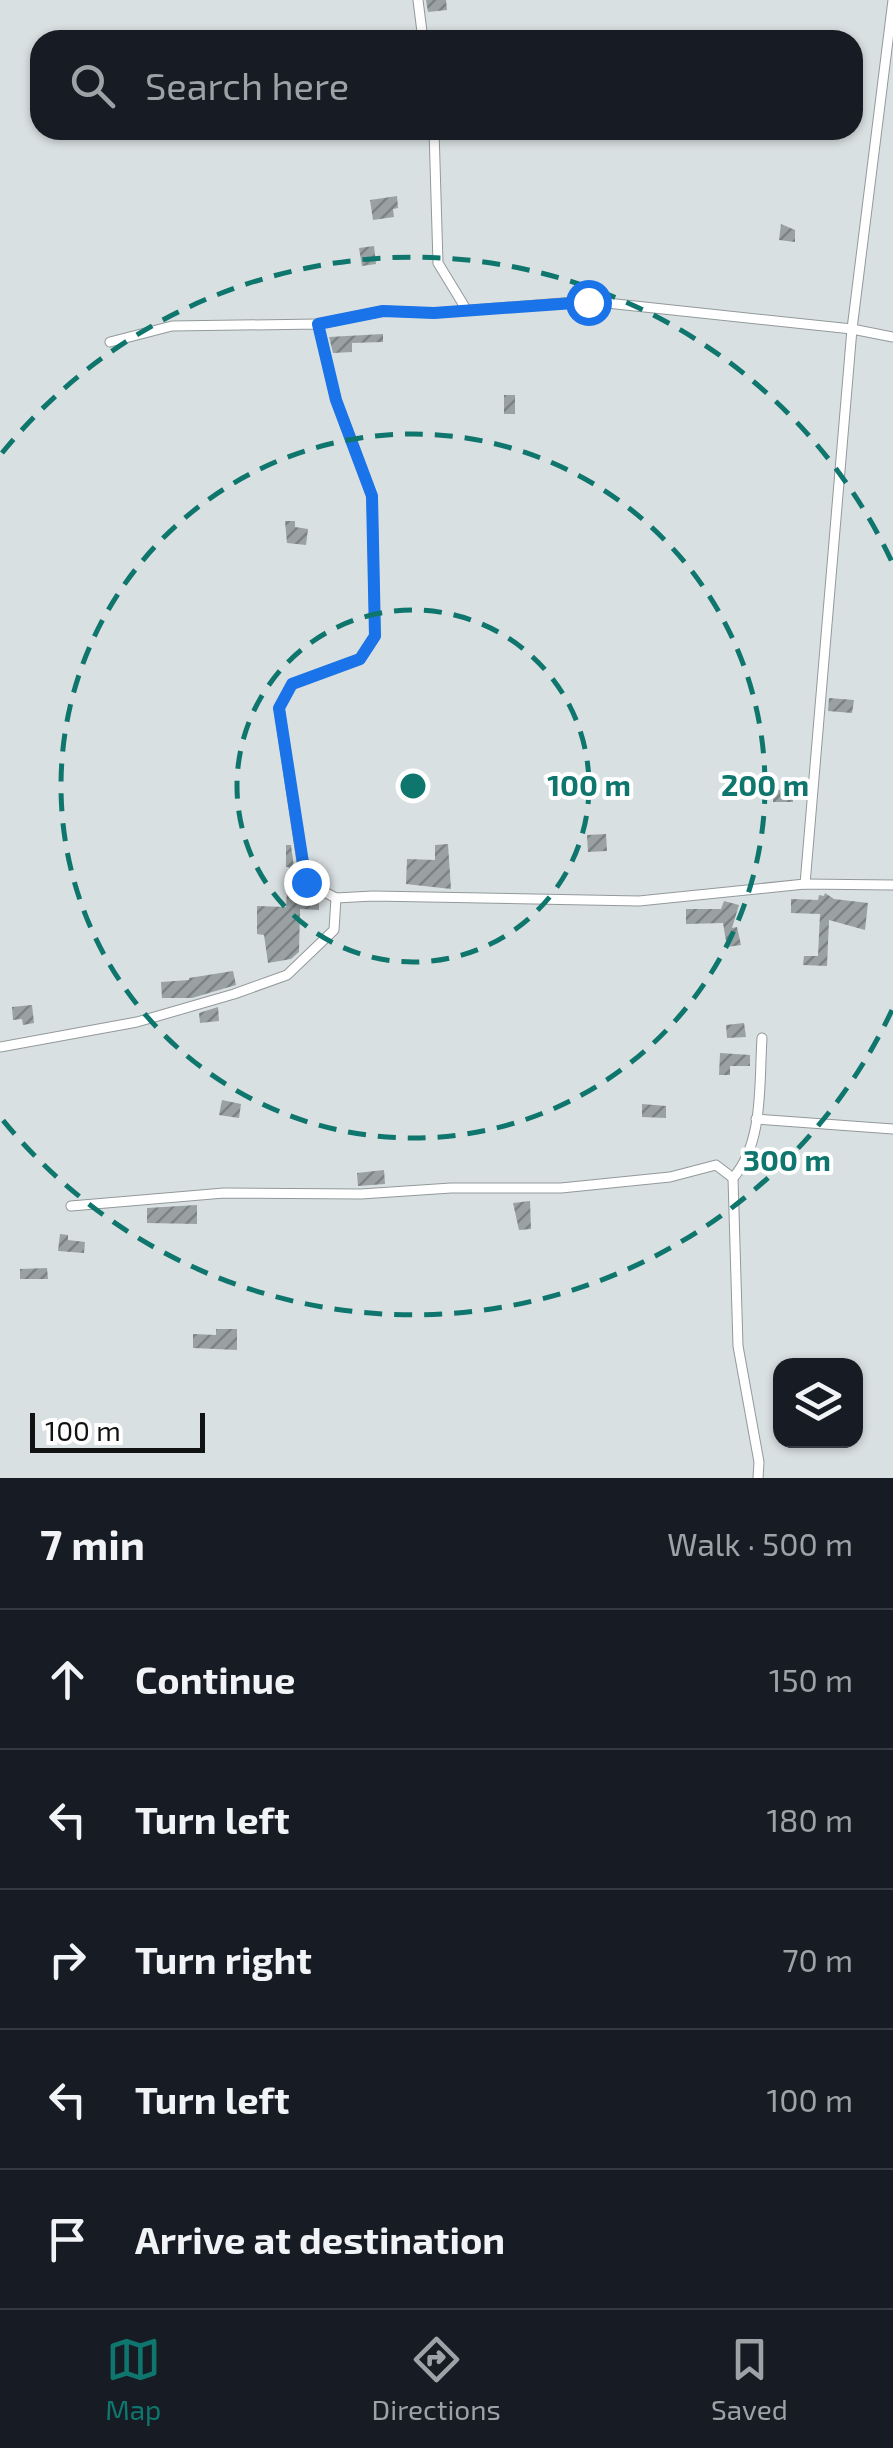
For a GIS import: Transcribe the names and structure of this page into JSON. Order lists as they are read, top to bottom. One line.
{"scale_bar":"100 m","page":{"search":"Search here","scale":"100 m","heading":["7 min","Walk · 500 m"],"list":[["Continue","150 m"],["Turn left","180 m"],["Turn right","70 m"],["Turn left","100 m"],"Arrive at destination"],"nav":["Map","Directions","Saved"]},"rings":["100 m","200 m","300 m"]}
